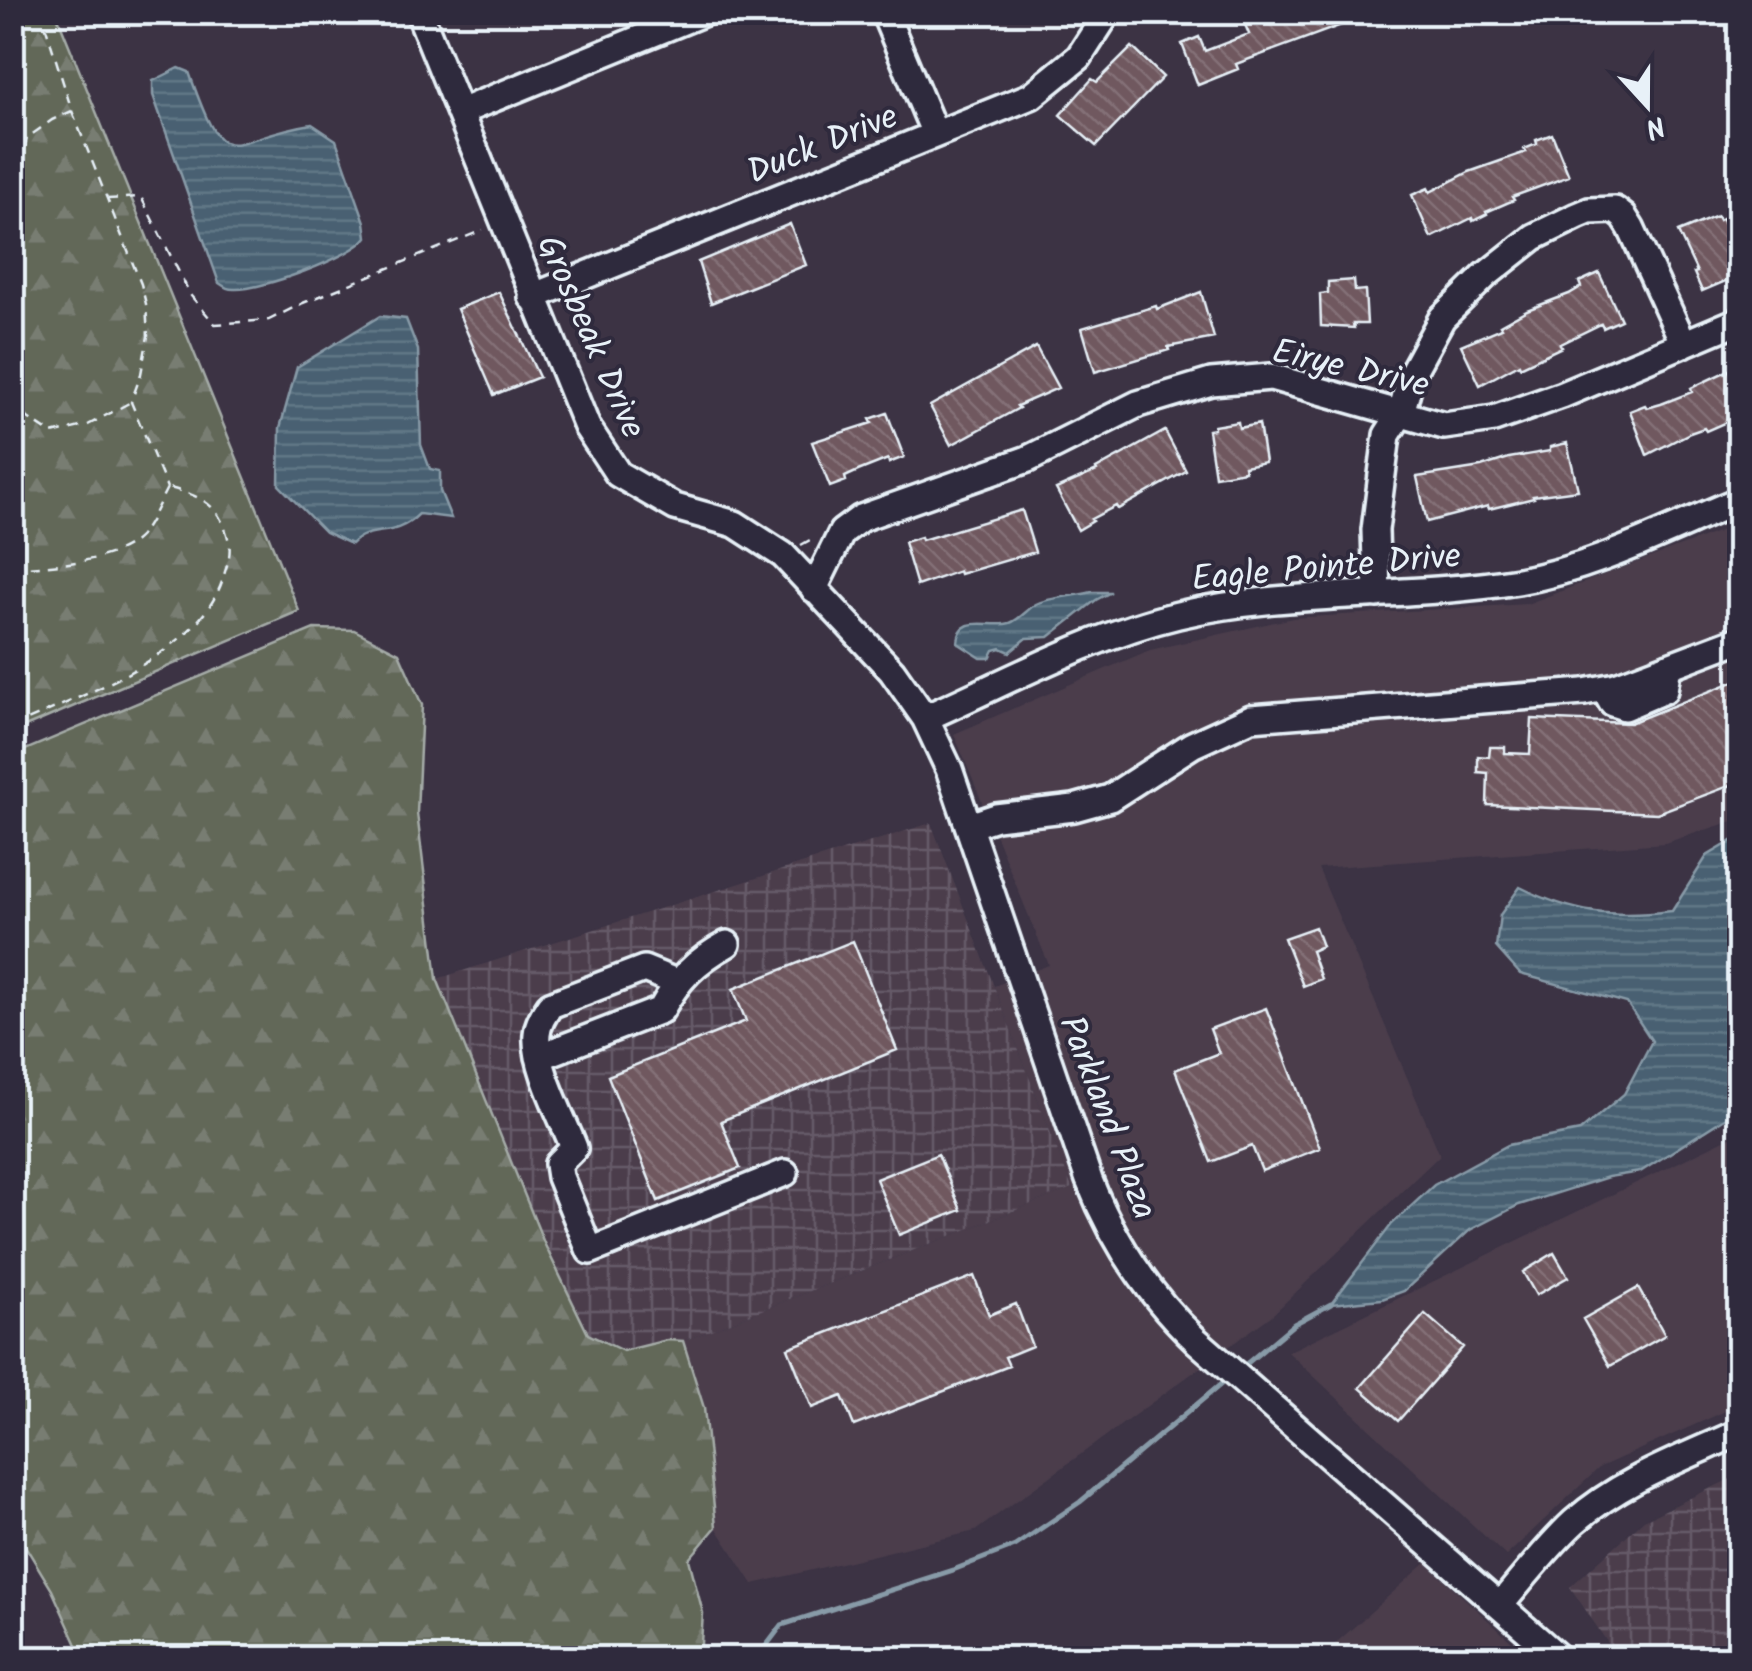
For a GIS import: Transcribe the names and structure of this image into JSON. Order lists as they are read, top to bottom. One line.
{"streets":{"street":["Duck Drive","Grosbeak Drive","Eirye Drive","Eagle Pointe Drive","Parkland Plaza"]},"crossings":[["Duck Drive","Grosbeak Drive"],["Grosbeak Drive","Eirye Drive"],["Grosbeak Drive","Parkland Plaza"],["Eirye Drive","Parkland Plaza"],["Eagle Pointe Drive","Parkland Plaza"]],"north":"bottom"}
